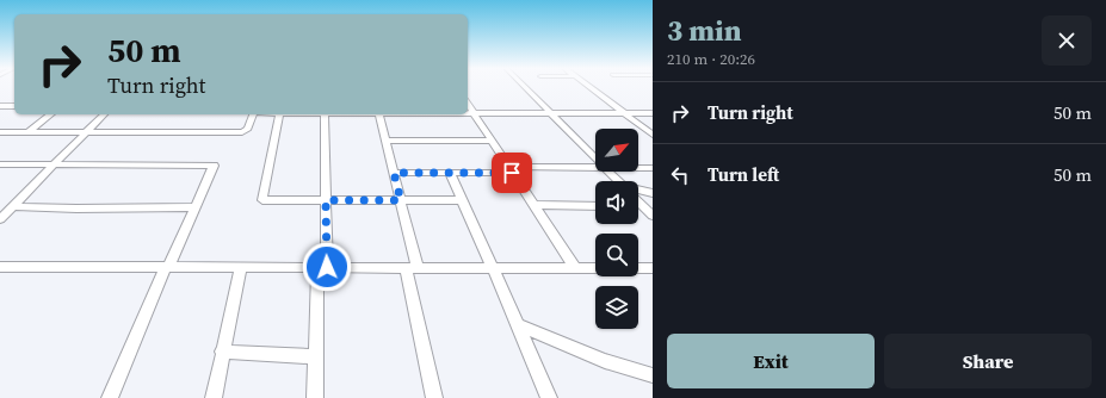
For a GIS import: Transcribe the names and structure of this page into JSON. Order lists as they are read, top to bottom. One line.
{"north":"top right","page":{"heading":["3 min","210 m · 20:26"],"turn":["50 m","Turn right"],"list":[{"name":"Turn right","value":"50 m"},{"name":"Turn left","value":"50 m"}],"buttons":["Exit","Share"]}}
